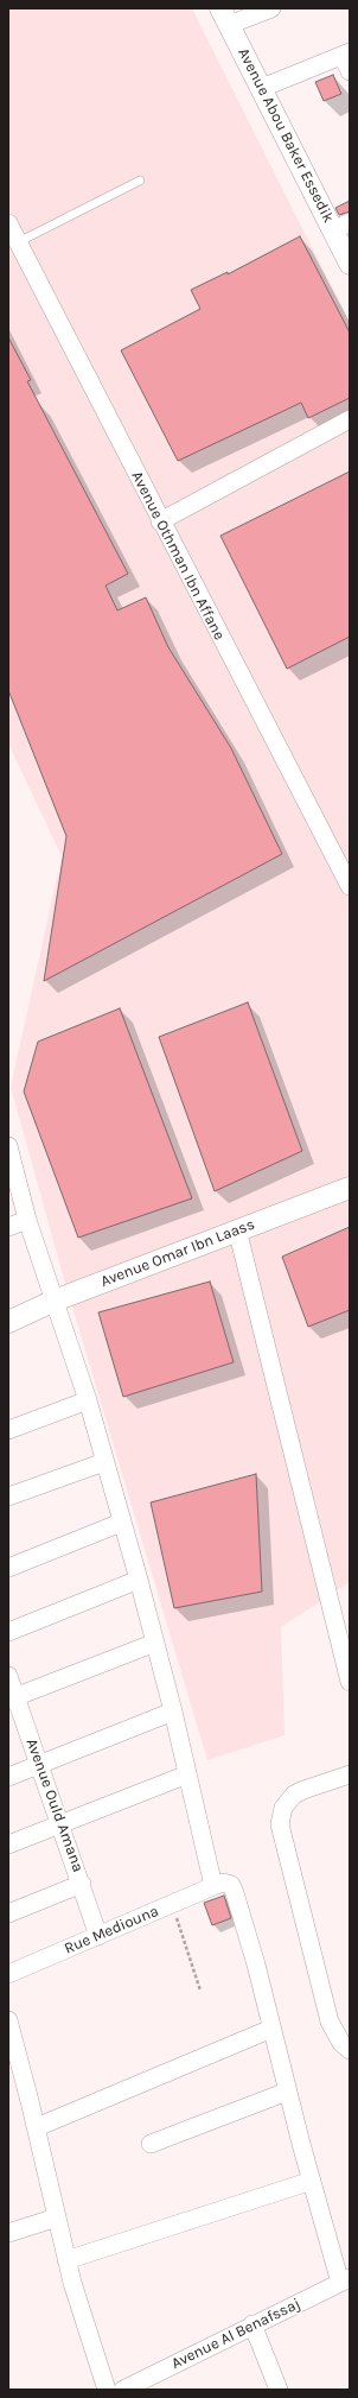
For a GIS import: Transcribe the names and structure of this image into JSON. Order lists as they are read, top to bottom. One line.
{"streets":{"street":["Avenue Abou Baker Essedik","Avenue Othman Ibn Affane","Avenue Omar Ibn Laass","Avenue Ould Amana","Rue Mediouna","Avenue Al Benafssaj"]},"crossings":[["Avenue Ould Amana","Rue Mediouna"]]}
